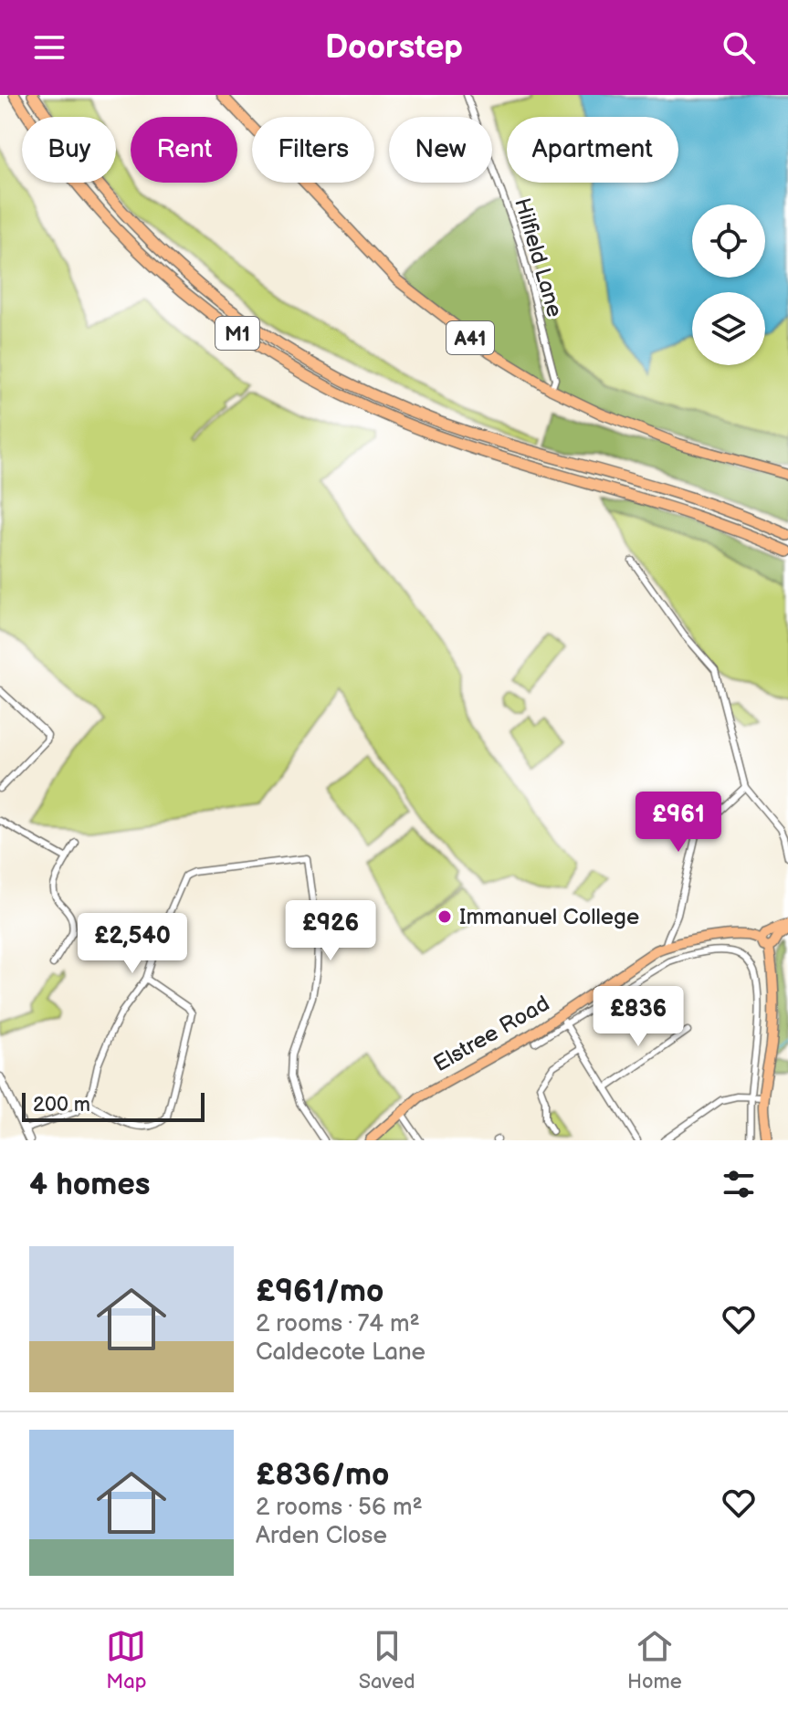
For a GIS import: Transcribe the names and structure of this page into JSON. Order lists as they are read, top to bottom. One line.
{"streets":{"highway":["M1"],"main road":["A41","Elstree Road"],"street":["Hilfield Lane"]},"crossings":[["Hilfield Lane","A41"]],"places":["Immanuel College"],"scale_bar":"200 m","page":{"header":"Doorstep","chip":["Buy","Rent","Filters","New","Apartment"],"price":["£961","£926","£2,540","£836"],"scale":"200 m","heading":"4 homes","list":[{"name":"£961/mo","note":"2 rooms · 74 m² · Caldecote Lane"},{"name":"£836/mo","note":"2 rooms · 56 m² · Arden Close"}],"tabs":["Map","Saved","Home"]}}
